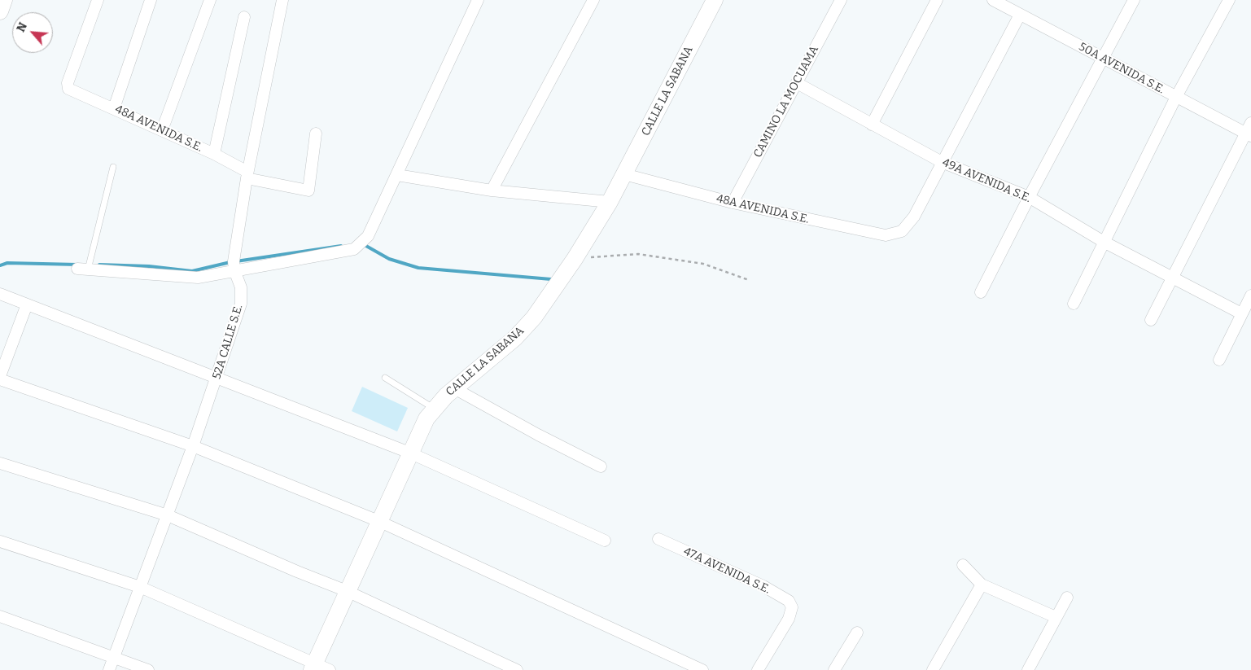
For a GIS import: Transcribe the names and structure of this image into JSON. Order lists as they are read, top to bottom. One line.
{"streets":{"street":["50A AVENIDA S.E.","CALLE LA SABANA","CAMINO LA MOCUAMA","48A AVENIDA S.E.","49A AVENIDA S.E.","52A CALLE S.E.","47A AVENIDA S.E."]},"crossings":[["CALLE LA SABANA","48A AVENIDA S.E."],["CAMINO LA MOCUAMA","48A AVENIDA S.E."],["CAMINO LA MOCUAMA","49A AVENIDA S.E."],["48A AVENIDA S.E.","49A AVENIDA S.E."],["48A AVENIDA S.E.","52A CALLE S.E."]],"north":"top left"}
